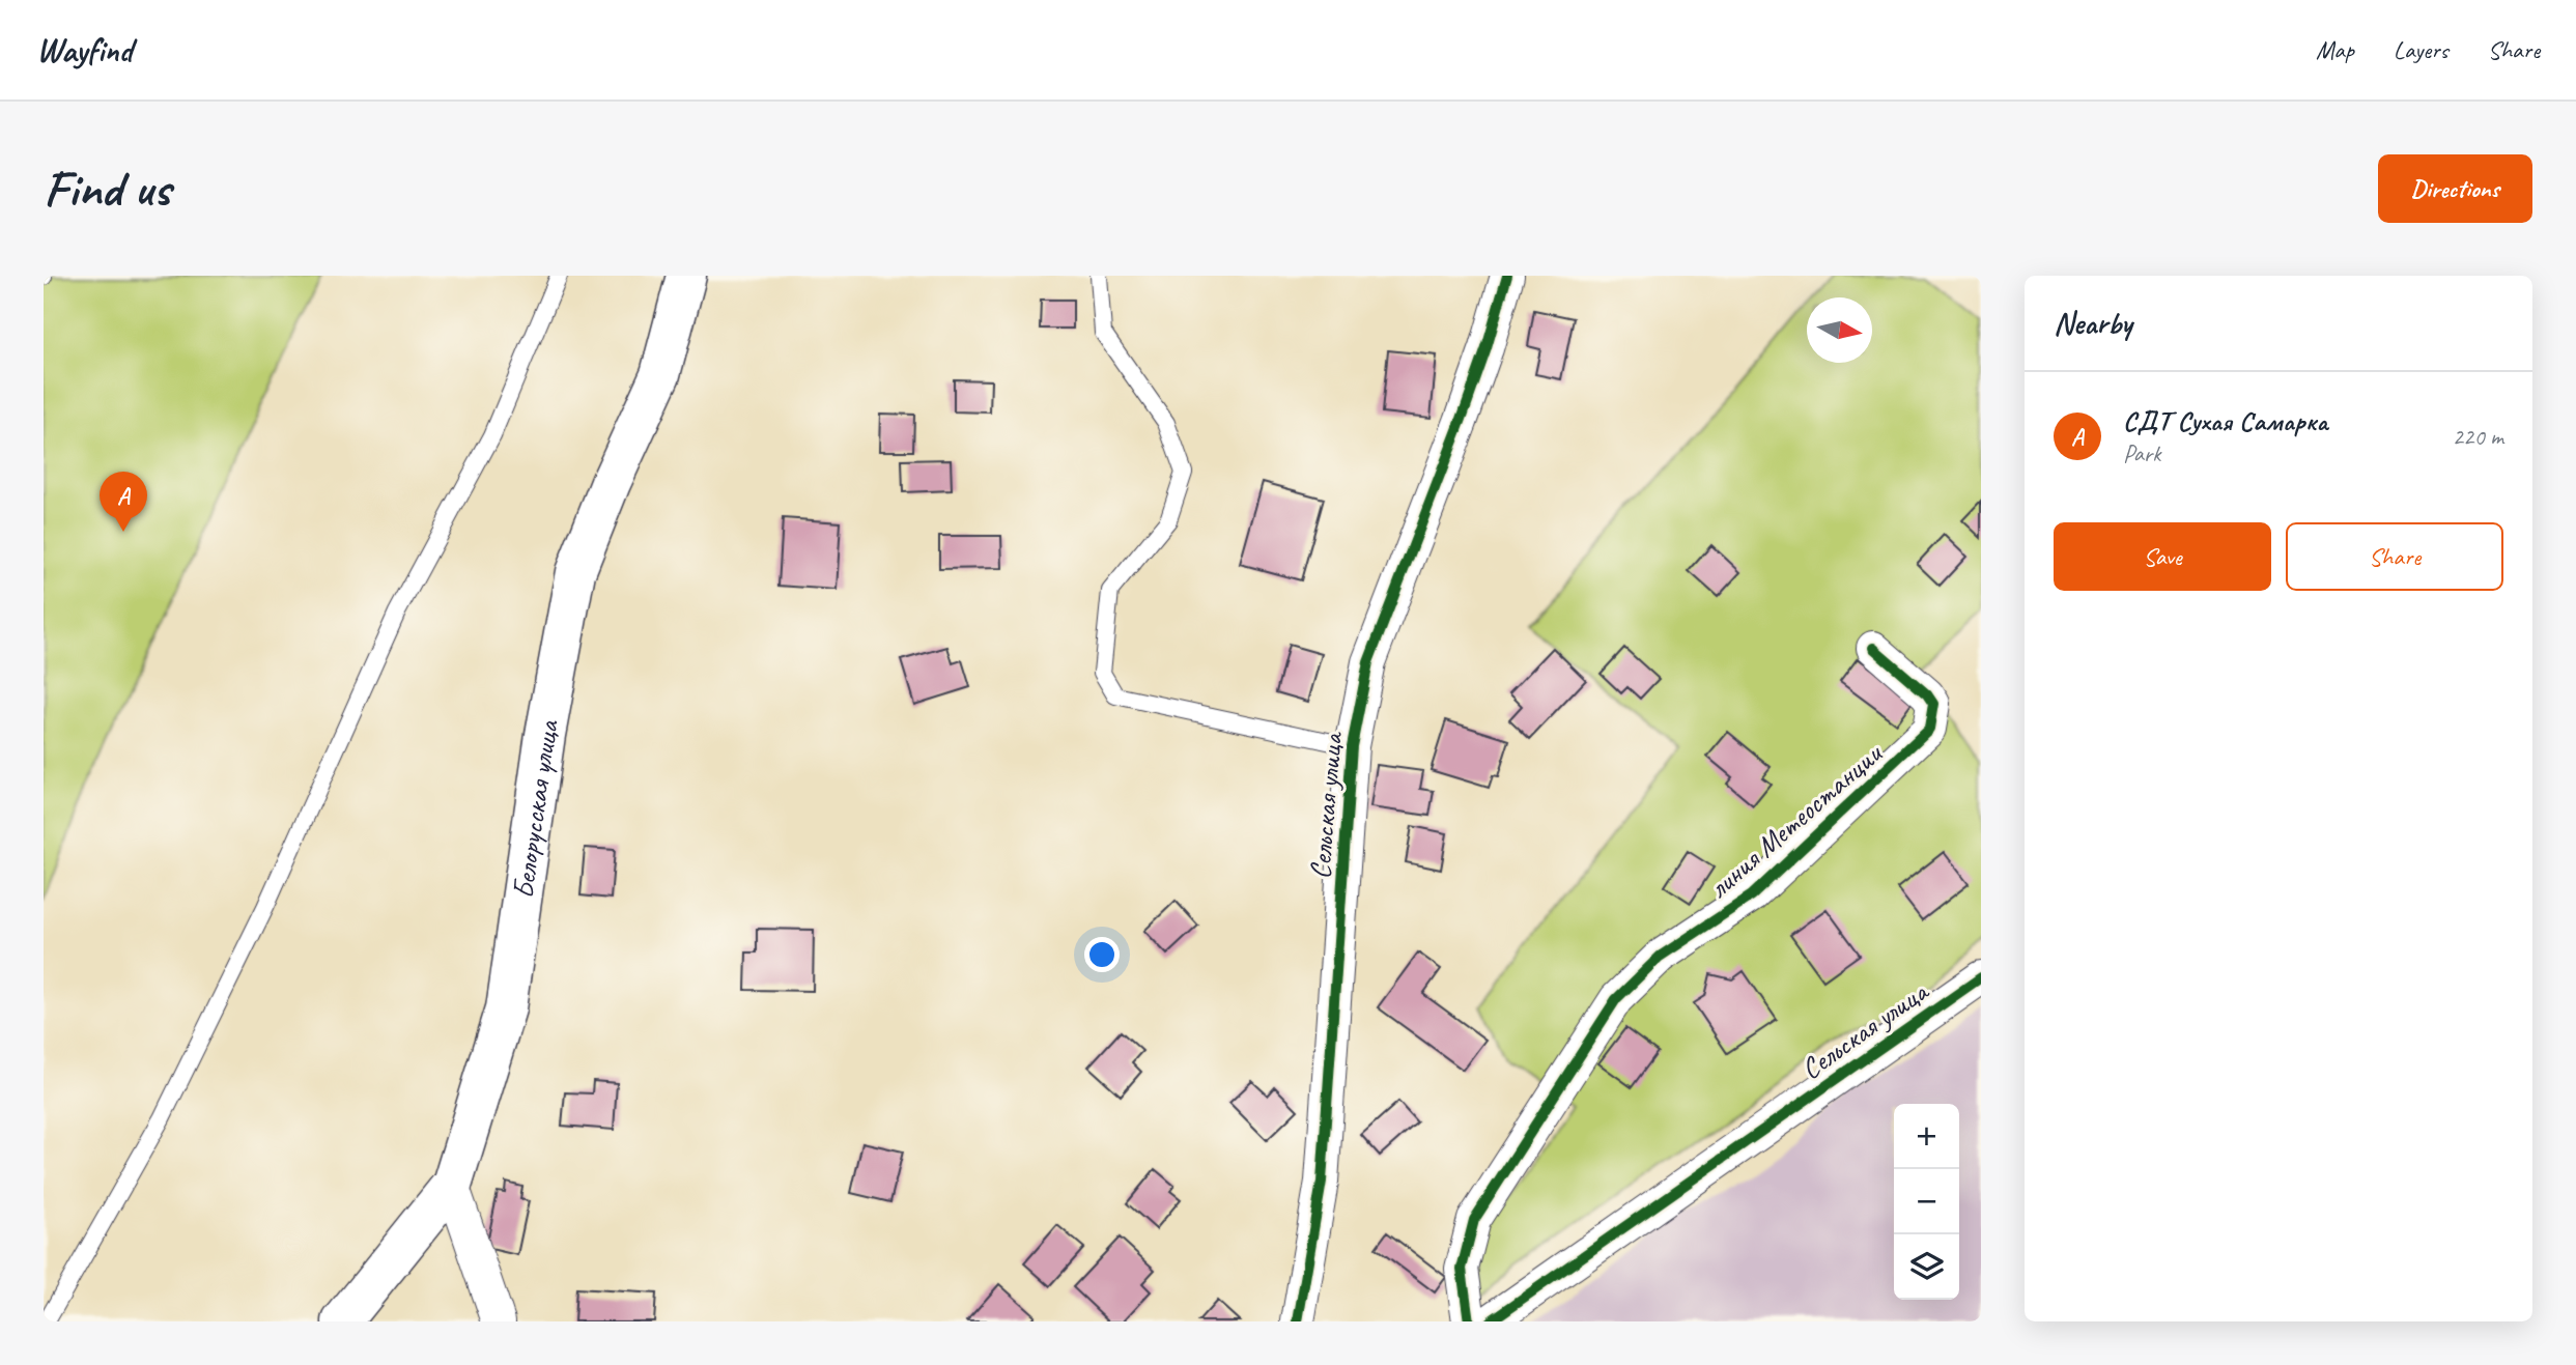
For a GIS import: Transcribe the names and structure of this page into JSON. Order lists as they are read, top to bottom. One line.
{"streets":{"main road":["Белорусская улица"],"street":["Сельская улица","линия Метеостанции"]},"north":"right","page":{"header":"Wayfind","nav":["Map","Layers","Share"],"buttons":["Directions",["Save","Share"]],"title":"Find us","heading":"Nearby","list":[{"mark":"A","name":"СДТ Сухая Самарка","note":"Park","value":"220 m"}],"pins":"A","map_buttons":["+","−"]}}
